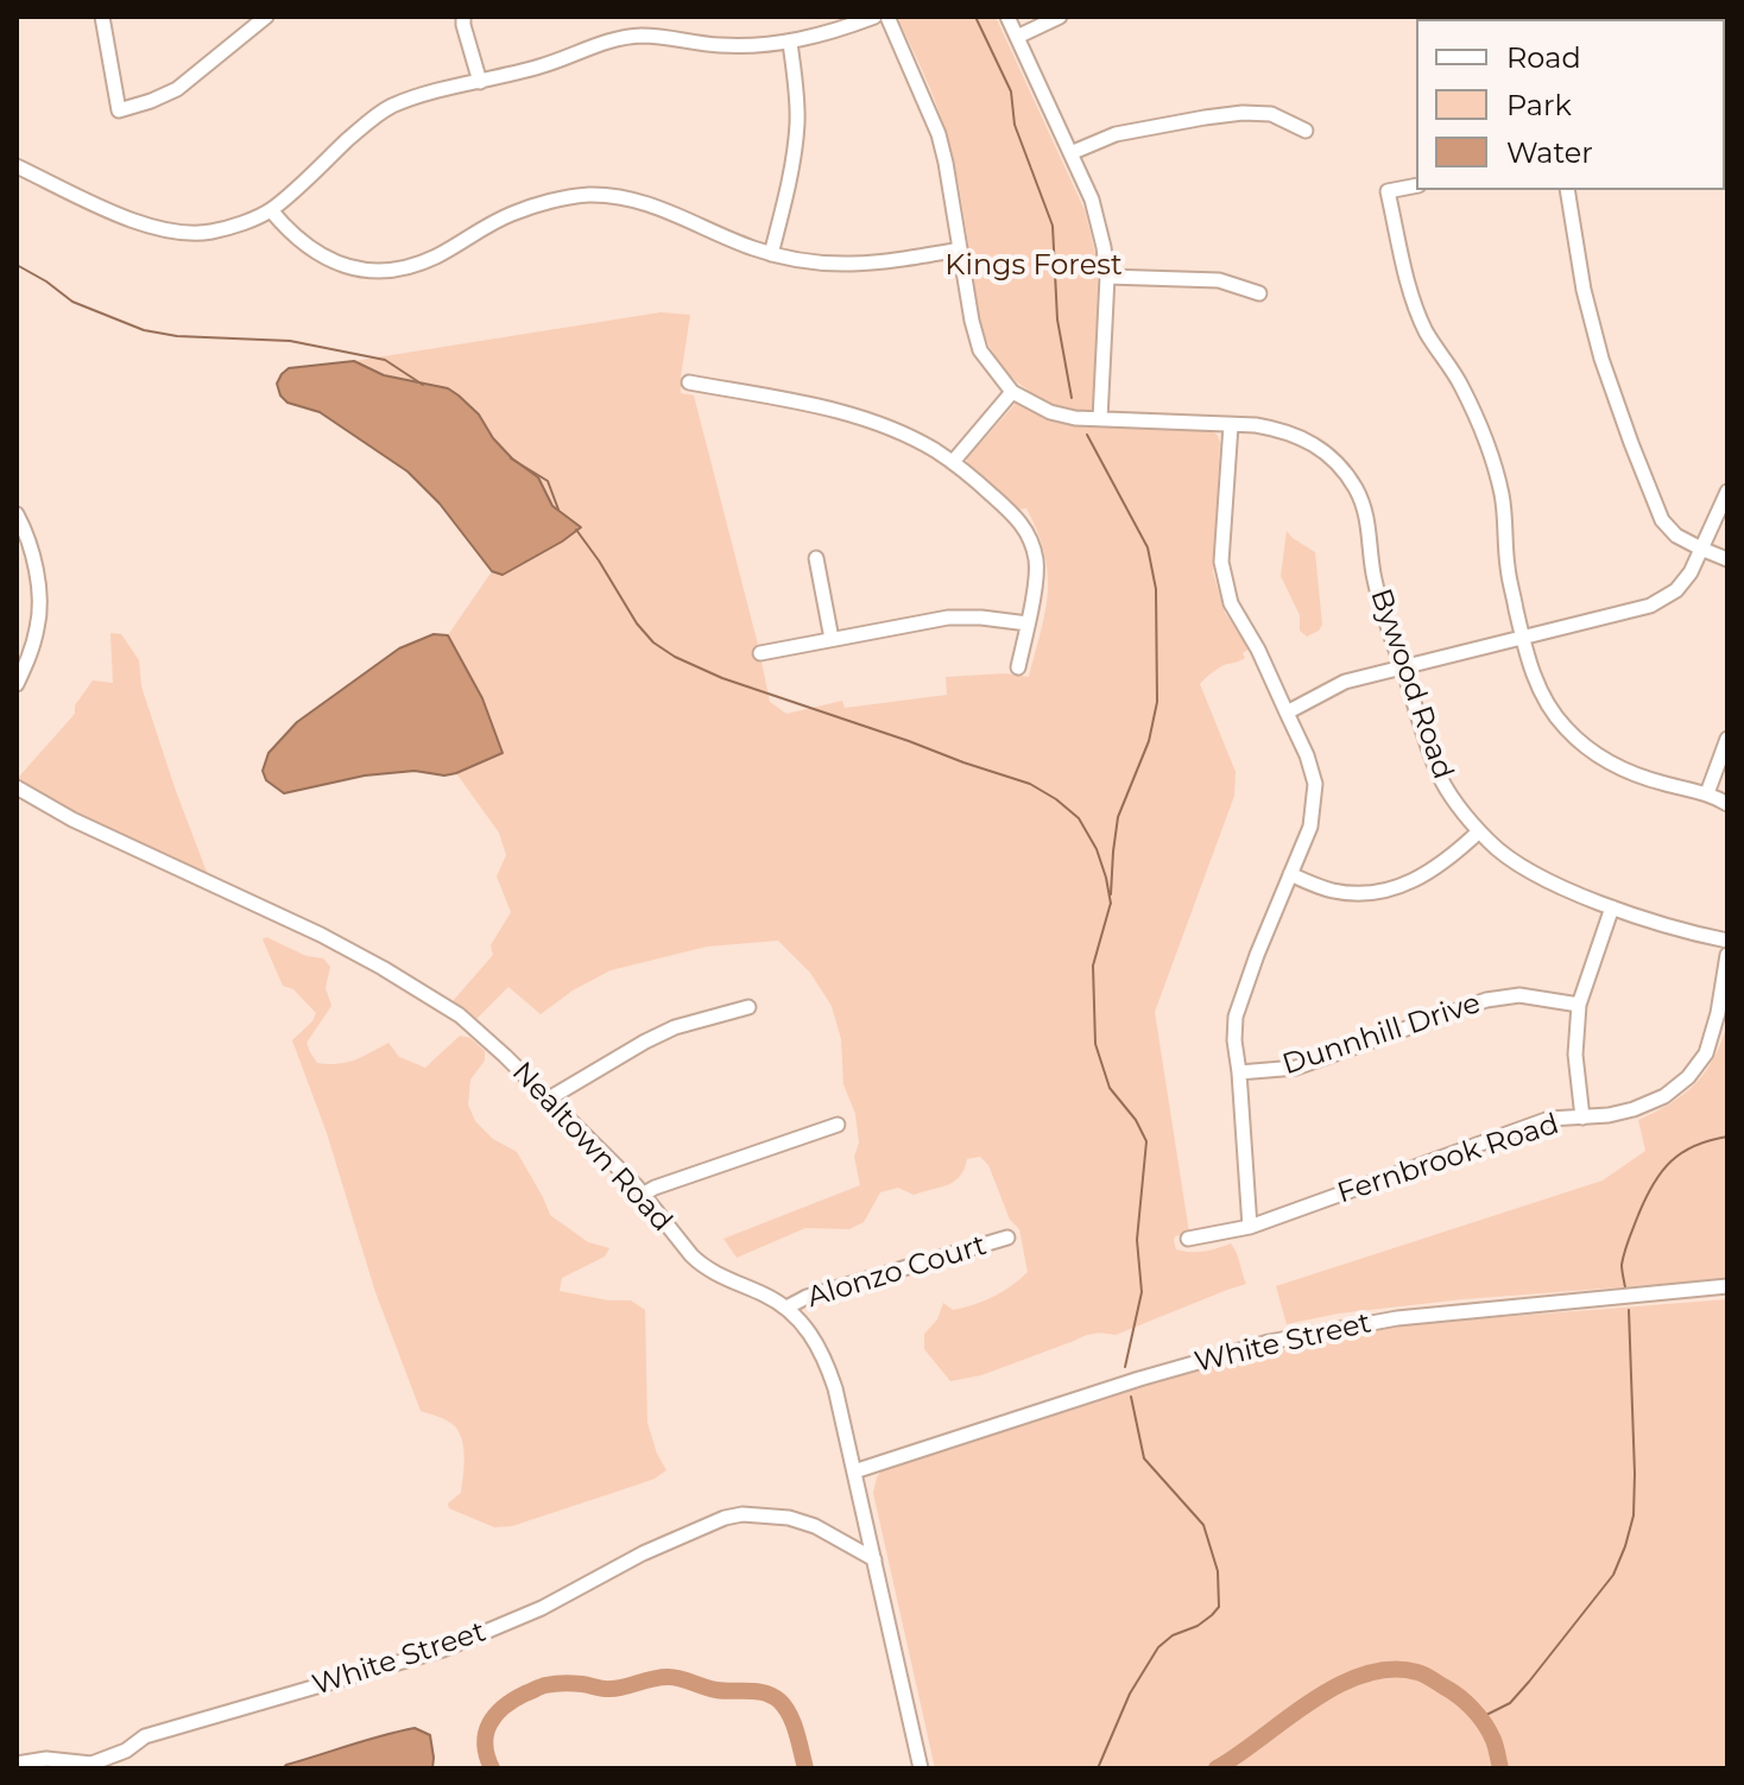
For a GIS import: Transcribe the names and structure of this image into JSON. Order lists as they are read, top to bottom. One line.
{"streets":{"street":["Bywood Road","Dunnhill Drive","Nealtown Road","Fernbrook Road","Alonzo Court","White Street"]},"crossings":[["Nealtown Road","Alonzo Court"],["Nealtown Road","White Street"]],"parks":["Kings Forest"],"legend":["Road","Park","Water"]}
